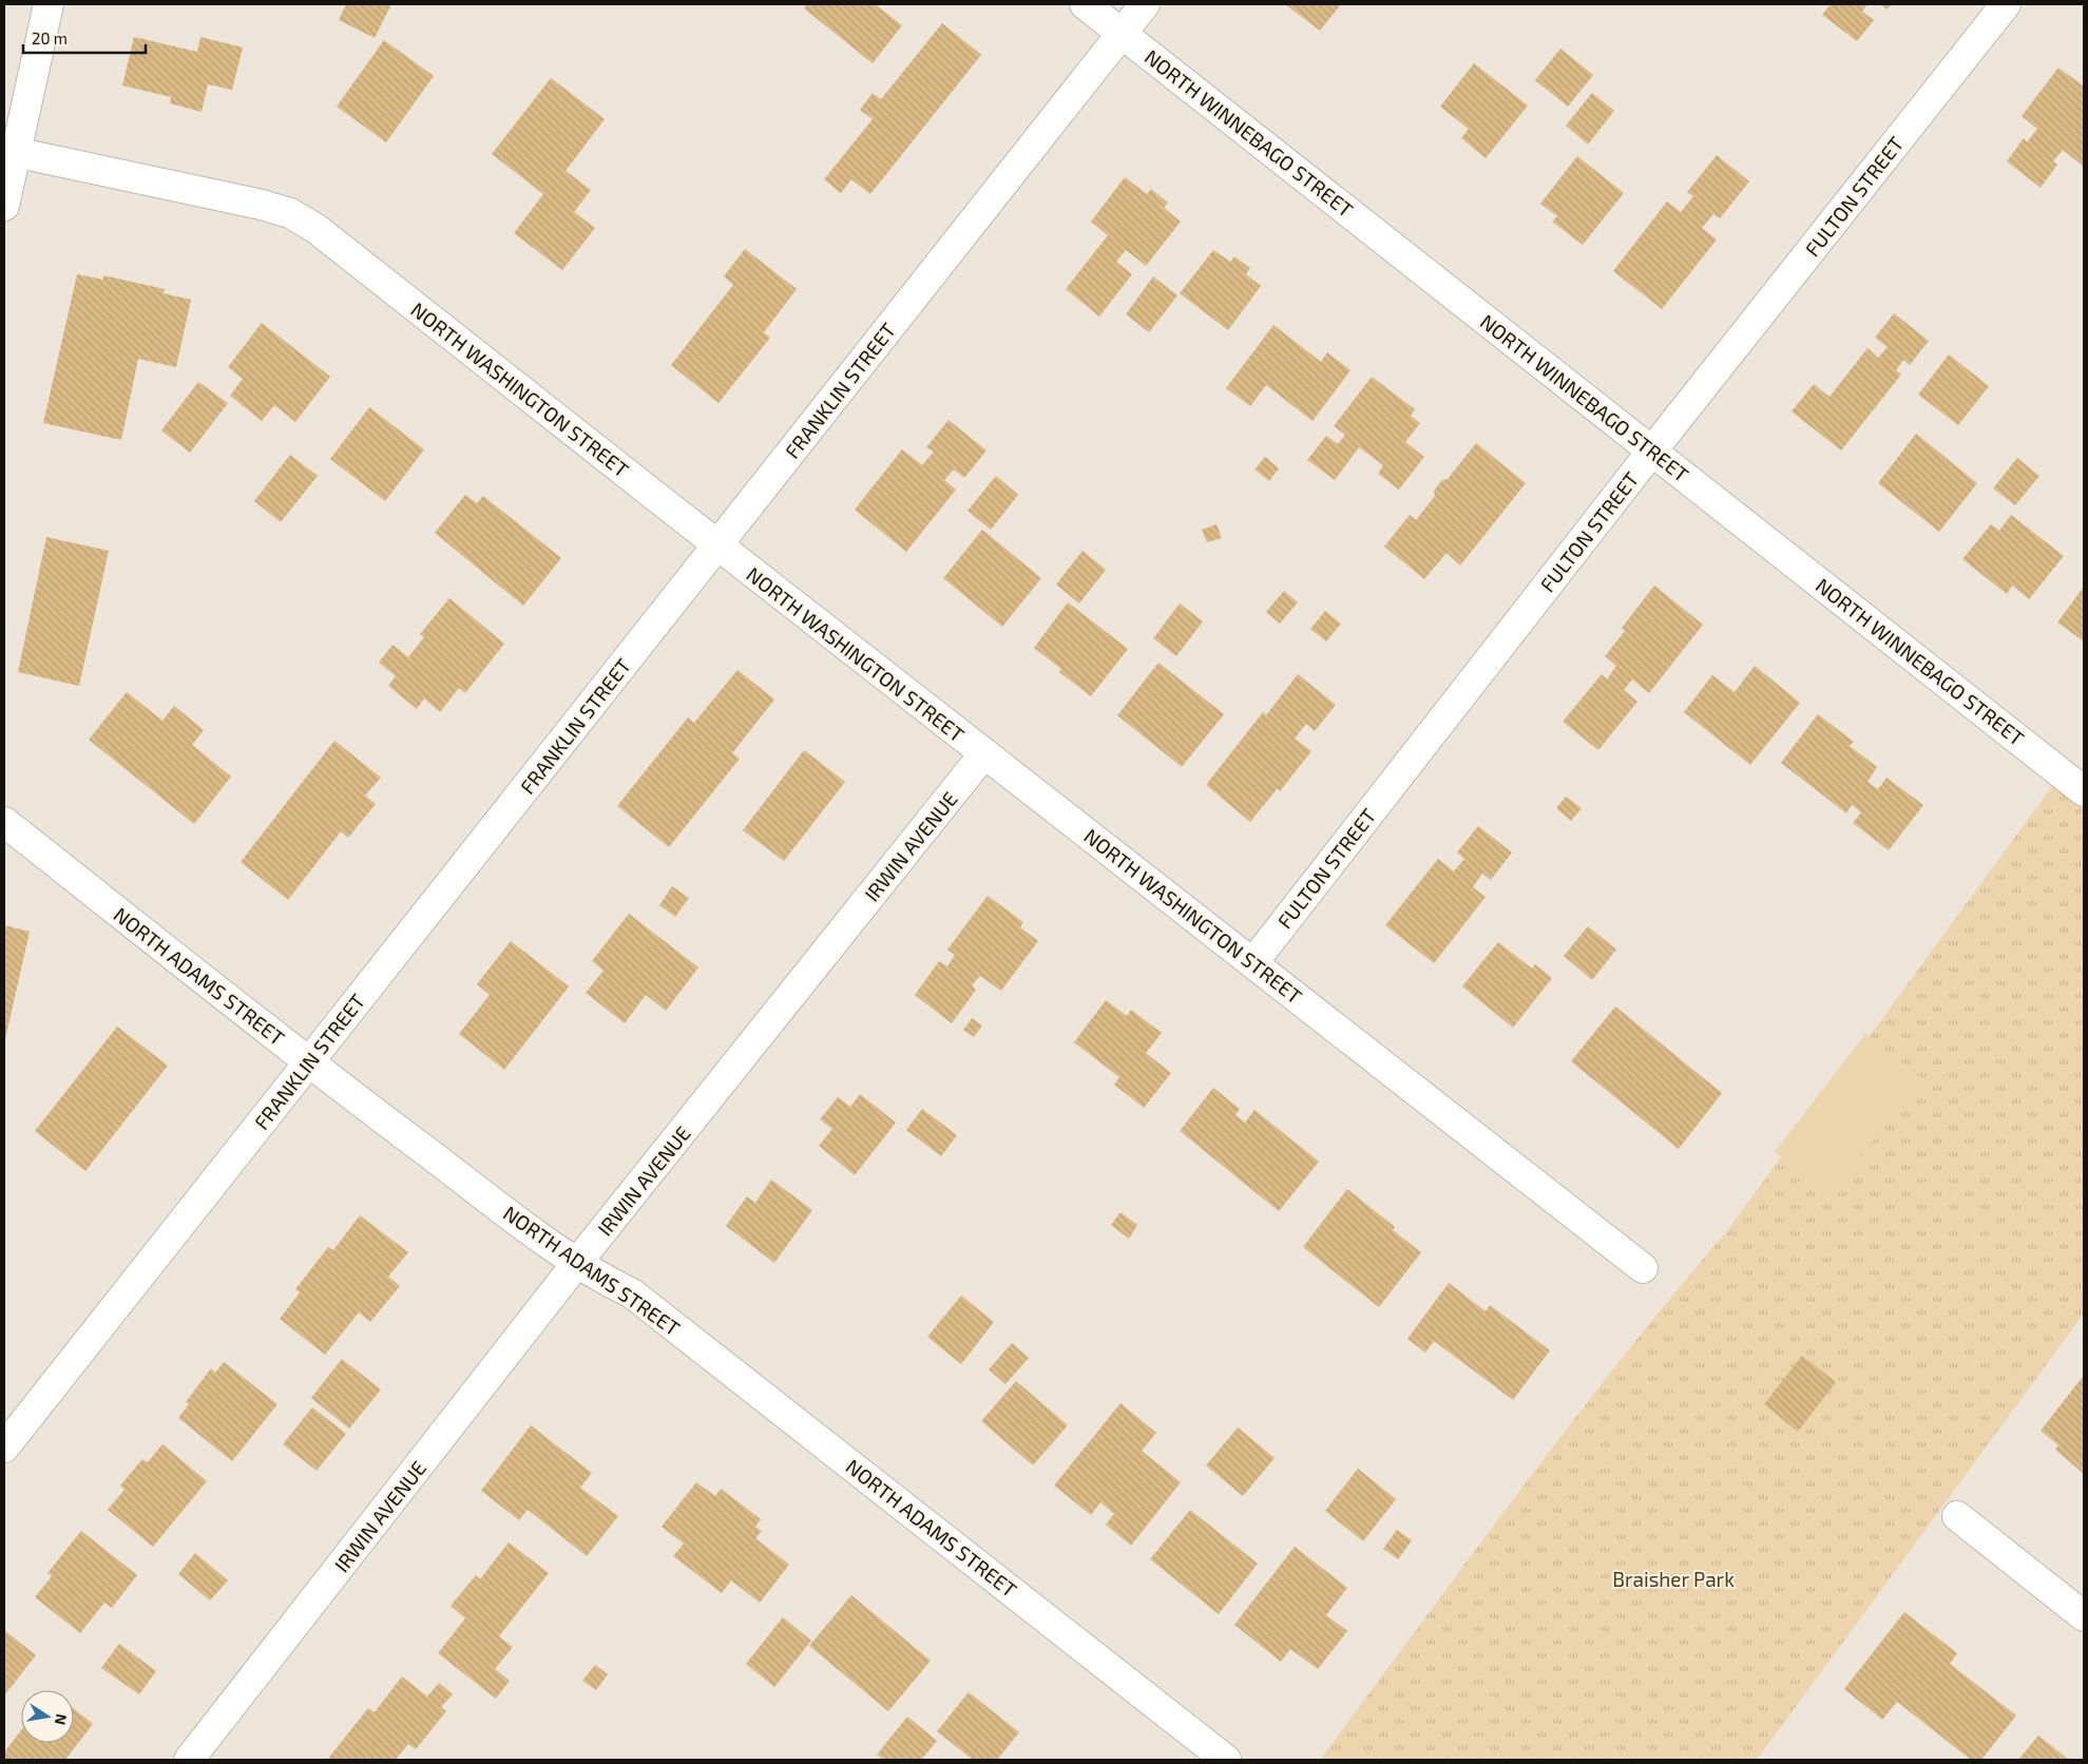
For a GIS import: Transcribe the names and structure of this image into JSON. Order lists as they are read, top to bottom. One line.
{"streets":{"street":["NORTH WINNEBAGO STREET","FULTON STREET","NORTH WASHINGTON STREET","FRANKLIN STREET","IRWIN AVENUE","NORTH ADAMS STREET"]},"crossings":[["NORTH WINNEBAGO STREET","FULTON STREET"],["NORTH WINNEBAGO STREET","FRANKLIN STREET"],["FULTON STREET","NORTH WASHINGTON STREET"],["NORTH WASHINGTON STREET","FRANKLIN STREET"],["NORTH WASHINGTON STREET","IRWIN AVENUE"],["FRANKLIN STREET","NORTH ADAMS STREET"],["IRWIN AVENUE","NORTH ADAMS STREET"]],"parks":["Braisher Park"],"scale_bar":"20 m","north":"right"}
